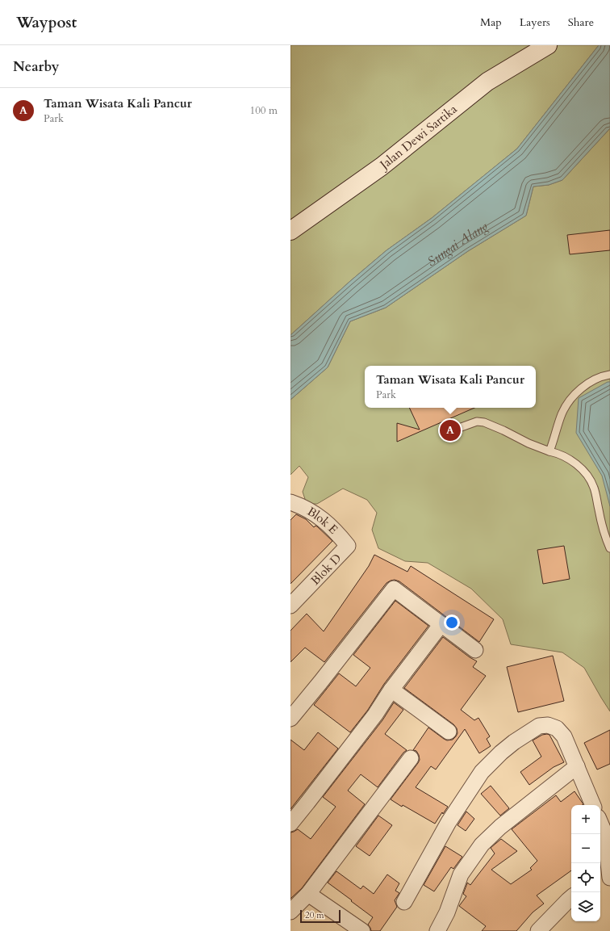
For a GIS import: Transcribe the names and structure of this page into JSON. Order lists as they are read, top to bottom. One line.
{"streets":{"street":["Jalan Dewi Sartika","Blok E","Blok D"]},"crossings":[["Blok E","Blok D"]],"water":["Sungai Alang"],"scale_bar":"20 m","page":{"header":"Waypost","nav":["Map","Layers","Share"],"heading":"Nearby","list":[{"mark":"A","name":"Taman Wisata Kali Pancur","note":"Park","value":"100 m"}],"popup":["Taman Wisata Kali Pancur","Park"],"pins":"A","map_buttons":["+","−"],"scale":"20 m"}}
